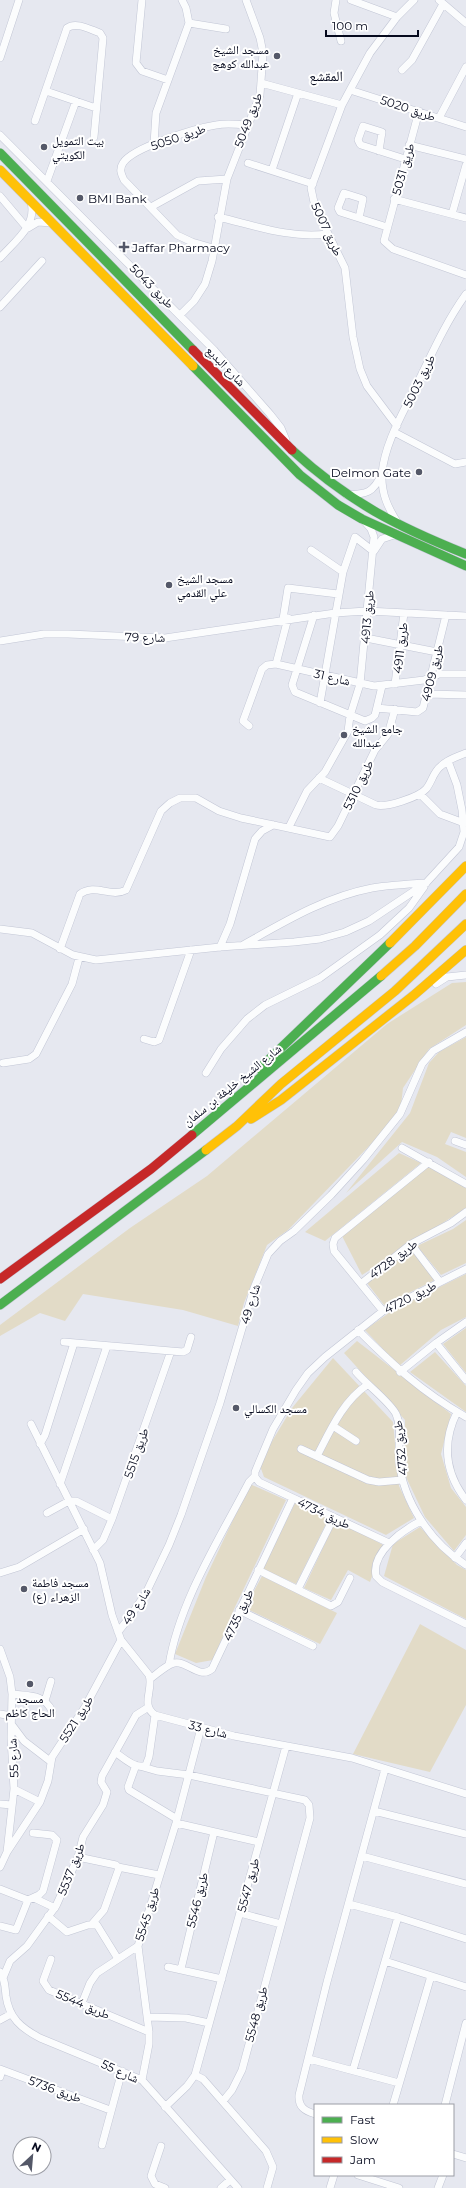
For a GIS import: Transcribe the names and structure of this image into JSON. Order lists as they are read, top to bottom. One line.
{"streets":{"main road":["شارع البديع","شارع الشيخ خليفة بن سلمان"],"street":["طريق 5020","طريق 5049","طريق 5050","طريق 5031","طريق 5007","طريق 5043","طريق 5003","طريق 4913","شارع 79","طريق 4911","طريق 4909","شارع 31","طريق 5310","طريق 4728","طريق 4720","شارع 49","طريق 4732","طريق 5515","طريق 4734","طريق 4735","طريق 5521","شارع 33","شارع 55","طريق 5537","طريق 5547","طريق 5546","طريق 5545","طريق 5544","طريق 5548","طريق 5736"]},"crossings":[["طريق 5020","طريق 5031"],["طريق 5020","طريق 5007"],["طريق 5049","طريق 5050"],["طريق 5049","طريق 5043"],["طريق 5007","طريق 5003"],["طريق 5043","شارع البديع"],["شارع البديع","طريق 5003"],["شارع البديع","طريق 4913"],["طريق 4913","شارع 79"],["طريق 4913","شارع 31"],["طريق 4913","طريق 5310"],["شارع 79","طريق 4911"],["شارع 79","طريق 4909"],["طريق 4911","شارع 31"],["طريق 4909","شارع 31"],["طريق 4909","طريق 5310"],["طريق 4720","طريق 4734"],["طريق 4720","طريق 4735"],["طريق 4734","طريق 4735"],["طريق 5521","شارع 55"],["شارع 33","طريق 5547"],["شارع 33","طريق 5545"],["شارع 55","طريق 5537"],["شارع 55","طريق 5547"],["شارع 55","طريق 5545"],["طريق 5547","طريق 5548"],["طريق 5545","طريق 5544"]],"districts":["المقشع"],"places":{"other":["مسجد الشيخ عبدالله كوهج","بيت التمويل الكويتي","BMI Bank","Delmon Gate","مسجد الشيخ علي القدمي","جامع الشيخ عبدالله","مسجد الكسالي","مسجد فاطمة الزهراء (ع)","مسجد الحاج كاظم"],"health":["Jaffar Pharmacy"]},"legend":["Fast","Slow","Jam"],"scale_bar":"100 m","north":"top right"}
